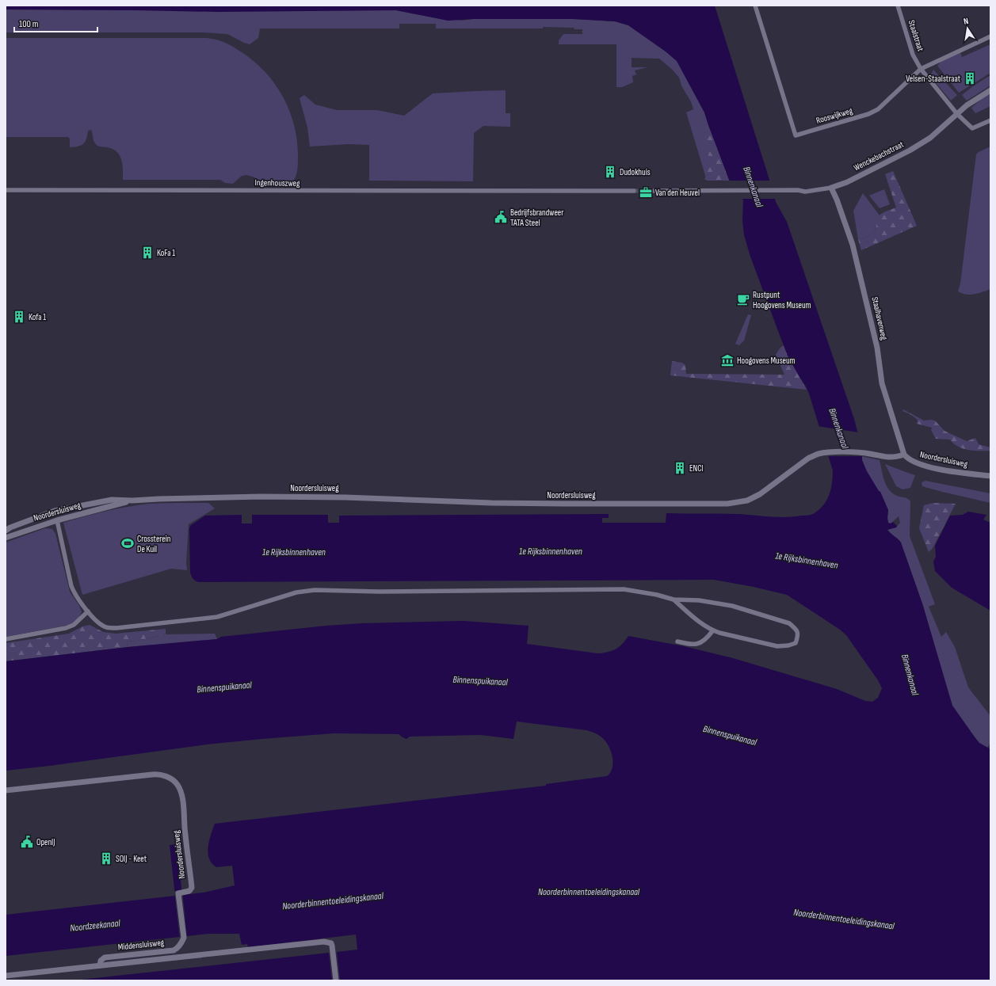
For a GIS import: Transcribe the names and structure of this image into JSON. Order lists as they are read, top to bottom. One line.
{"streets":{"street":["Staalstraat","Rooswijkweg","Wenckebachstraat","Ingenhouszweg","Staalhavenweg","Noordersluisweg","Middensluisweg"]},"crossings":[["Staalstraat","Rooswijkweg"],["Staalstraat","Wenckebachstraat"],["Wenckebachstraat","Staalhavenweg"],["Staalhavenweg","Noordersluisweg"],["Noordersluisweg","Middensluisweg"]],"water":["Binnenkanaal","1e Rijksbinnenhaven","Binnenspuikanaal","Noorderbinnentoeleidingskanaal","Noordzeekanaal"],"places":{"building":["Velsen-Staalstraat","Dudokhuis","KoFa 1","Kofa 1","ENCI","SOIJ - Keet"],"office":["Van den Heuvel"],"public building":["Bedrijfsbrandweer TATA Steel","OpenIJ"],"cafe":["Rustpunt Hoogovens Museum"],"museum":["Hoogovens Museum"],"sports":["Crossterein De Kuil"]},"scale_bar":"100 m","north":"top"}
